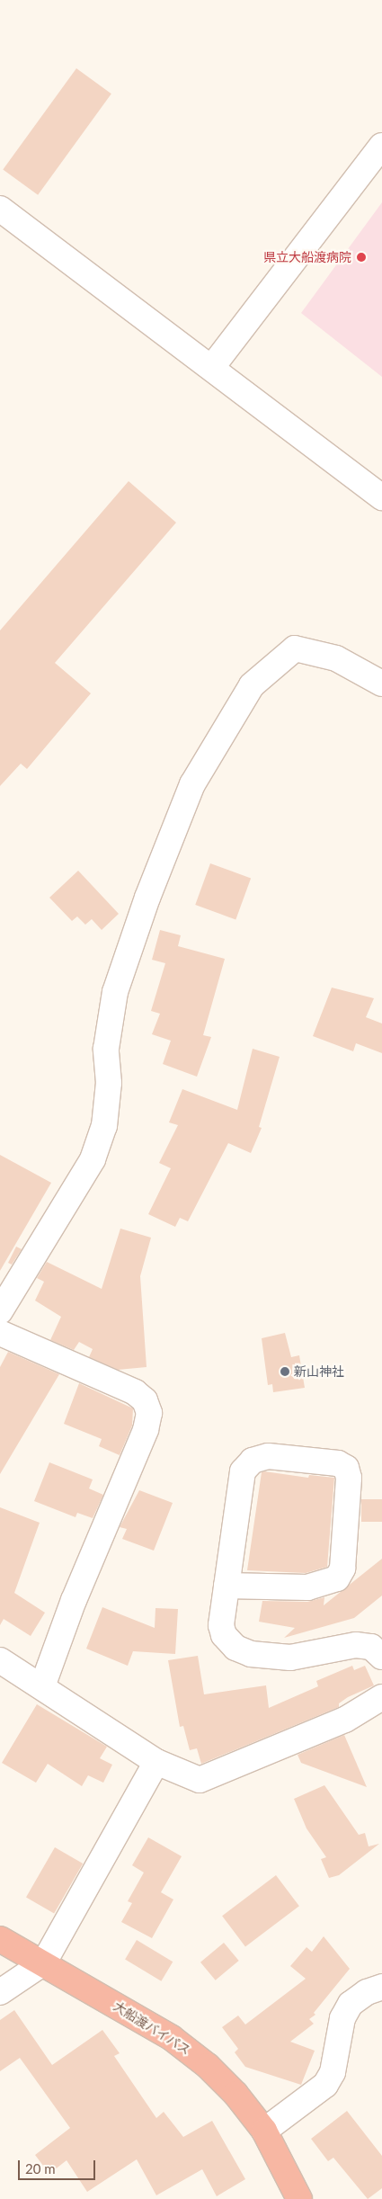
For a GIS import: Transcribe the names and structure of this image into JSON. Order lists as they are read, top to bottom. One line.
{"streets":{"highway":["大船渡バイパス"]},"places":["県立大船渡病院","新山神社"],"scale_bar":"20 m"}
